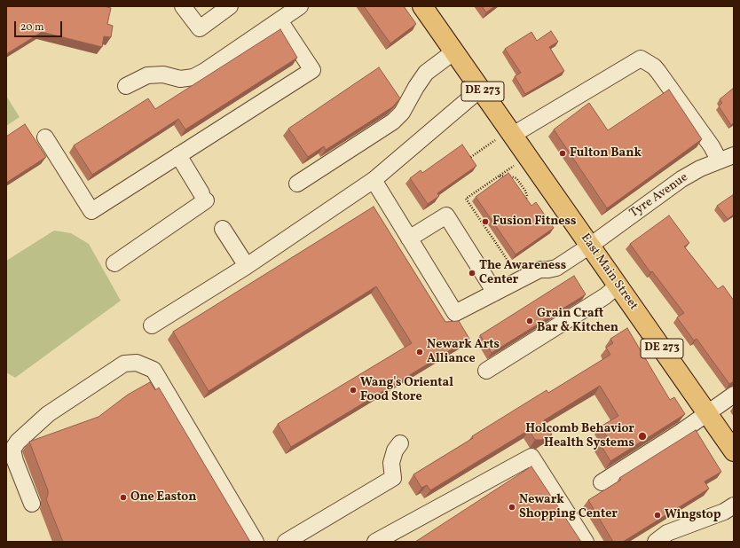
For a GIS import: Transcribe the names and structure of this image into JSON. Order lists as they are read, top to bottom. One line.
{"streets":{"main road":["DE 273","East Main Street"],"street":["Tyre Avenue"]},"crossings":[["Tyre Avenue","East Main Street"]],"places":["Fulton Bank","Fusion Fitness","The Awareness Center","Grain Craft Bar & Kitchen","Newark Arts Alliance","Wang's Oriental Food Store","Holcomb Behavior Health Systems","One Easton","Newark Shopping Center","Wingstop"],"scale_bar":"20 m"}
